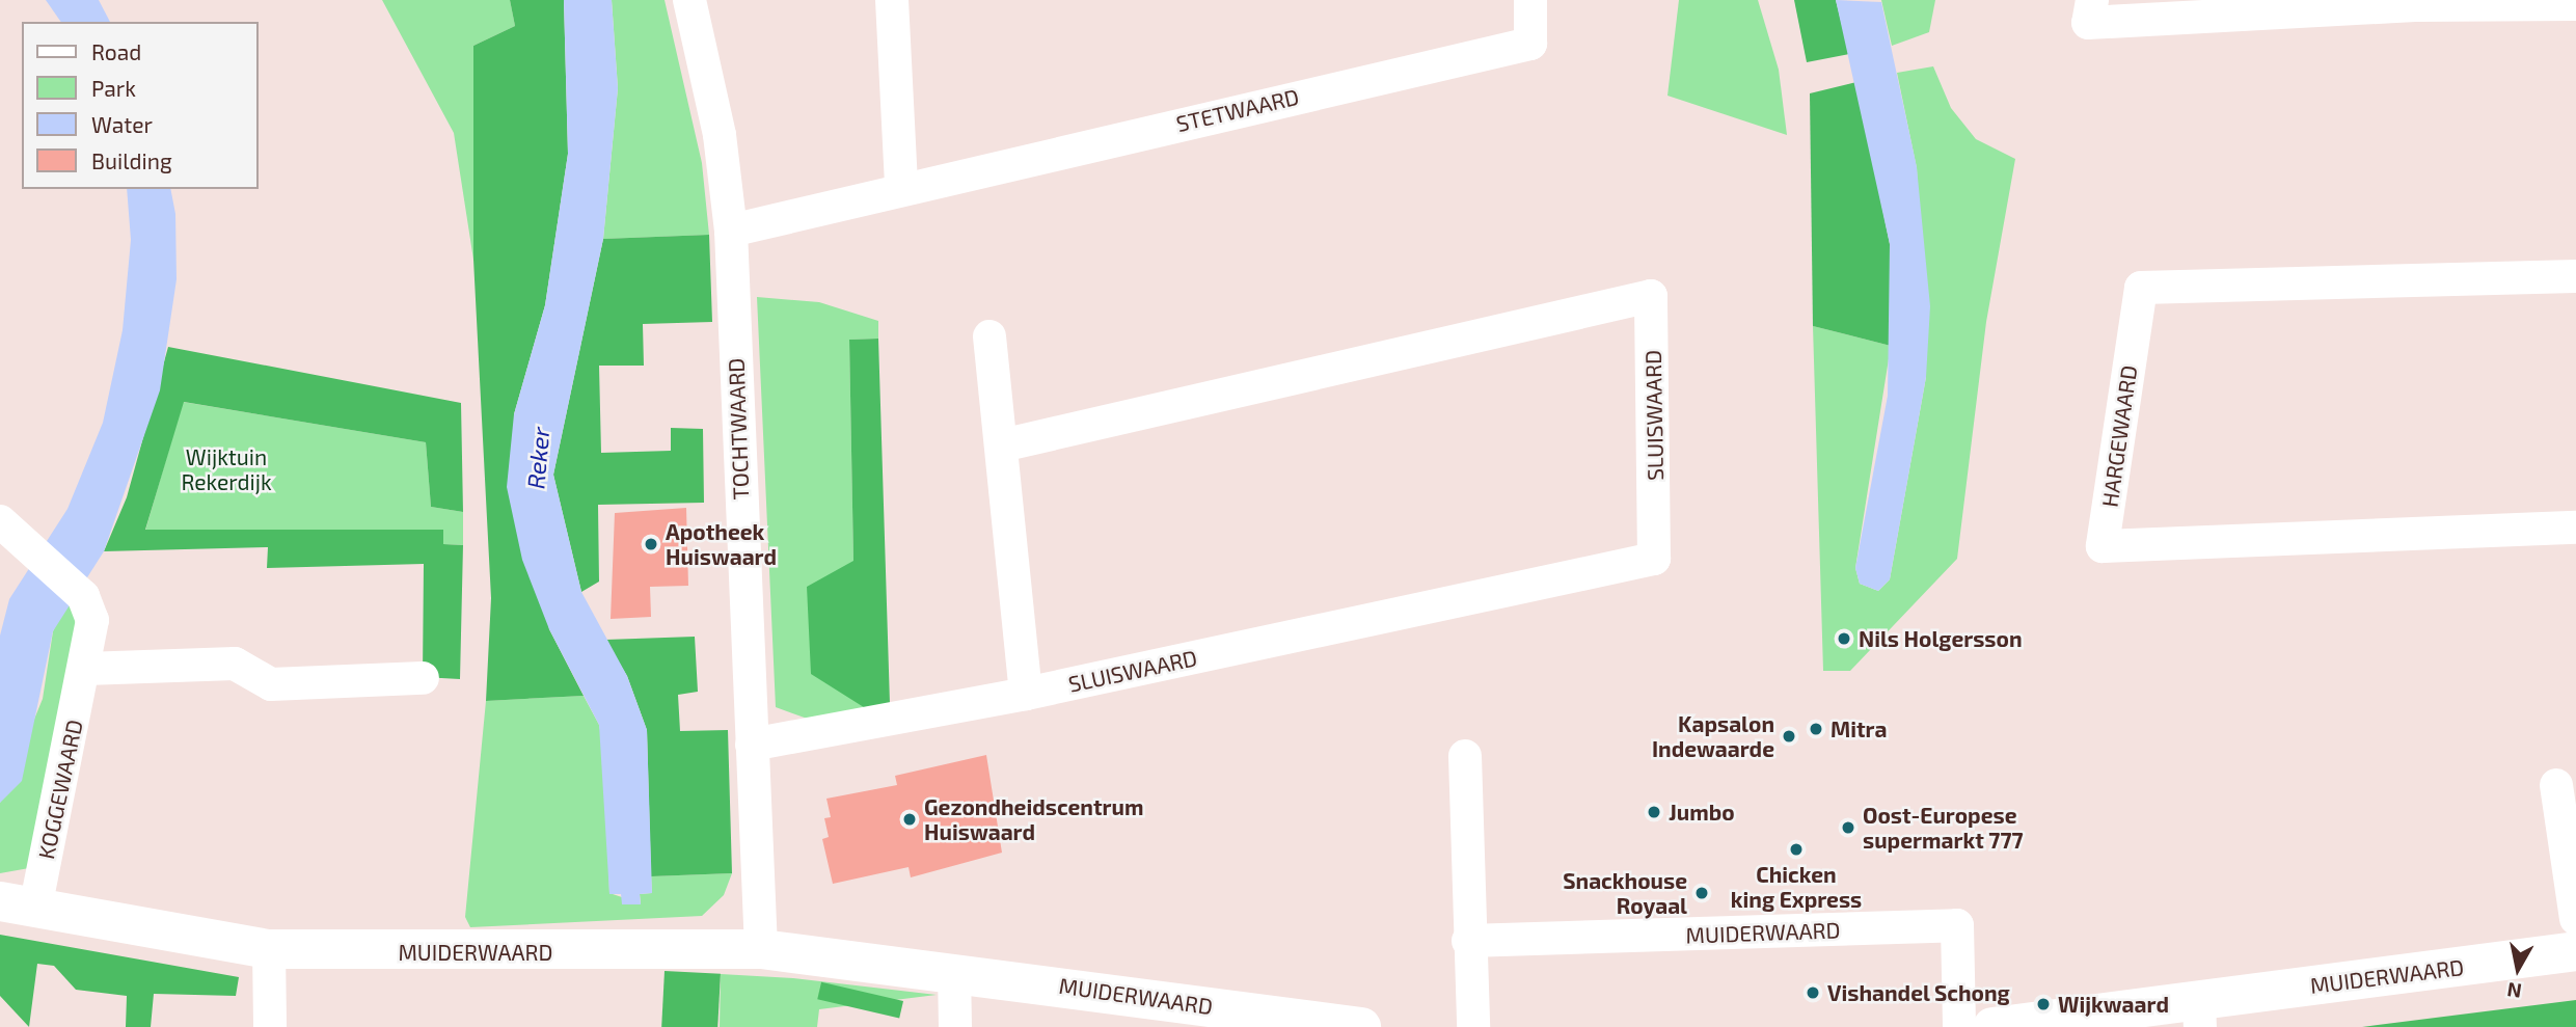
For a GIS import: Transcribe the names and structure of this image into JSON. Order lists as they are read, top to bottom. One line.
{"streets":{"street":["STETWAARD","SLUISWAARD","TOCHTWAARD","HARGEWAARD","KOGGEWAARD","MUIDERWAARD"]},"crossings":[["STETWAARD","TOCHTWAARD"],["SLUISWAARD","TOCHTWAARD"],["TOCHTWAARD","MUIDERWAARD"],["KOGGEWAARD","MUIDERWAARD"]],"water":["Reker"],"parks":["Wijktuin Rekerdijk"],"places":["Apotheek Huiswaard","Nils Holgersson","Mitra","Kapsalon Indewaarde","Jumbo","Gezondheidscentrum Huiswaard","Oost-Europese supermarkt 777","Chicken king Express","Snackhouse Royaal","Vishandel Schong","Wijkwaard"],"legend":["Road","Park","Water","Building"],"north":"bottom"}
